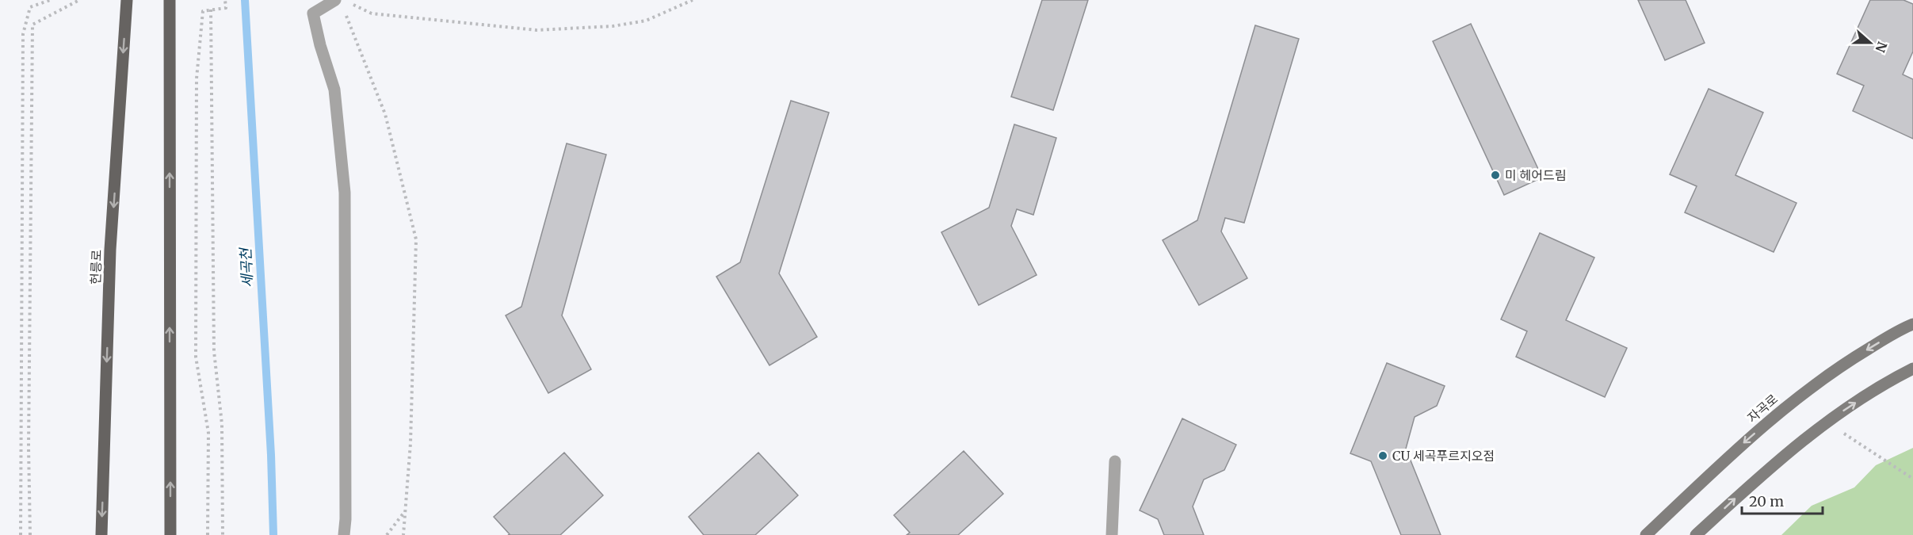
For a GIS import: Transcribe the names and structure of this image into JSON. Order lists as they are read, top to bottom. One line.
{"streets":{"main road":["헌릉로","자곡로"]},"water":["세곡천"],"places":["미 헤어드림","CU 세곡푸르지오점"],"scale_bar":"20 m","north":"right"}
